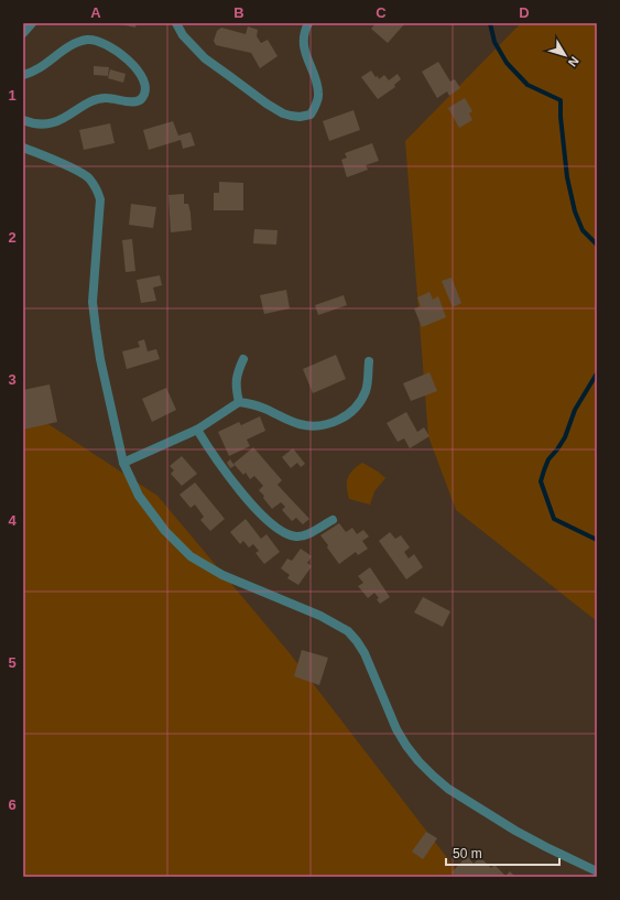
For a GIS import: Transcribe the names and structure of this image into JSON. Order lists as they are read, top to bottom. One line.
{"scale_bar":"50 m","north":"bottom right","grid":{"columns":["A","B","C","D"],"rows":["1","2","3","4","5","6"]}}
